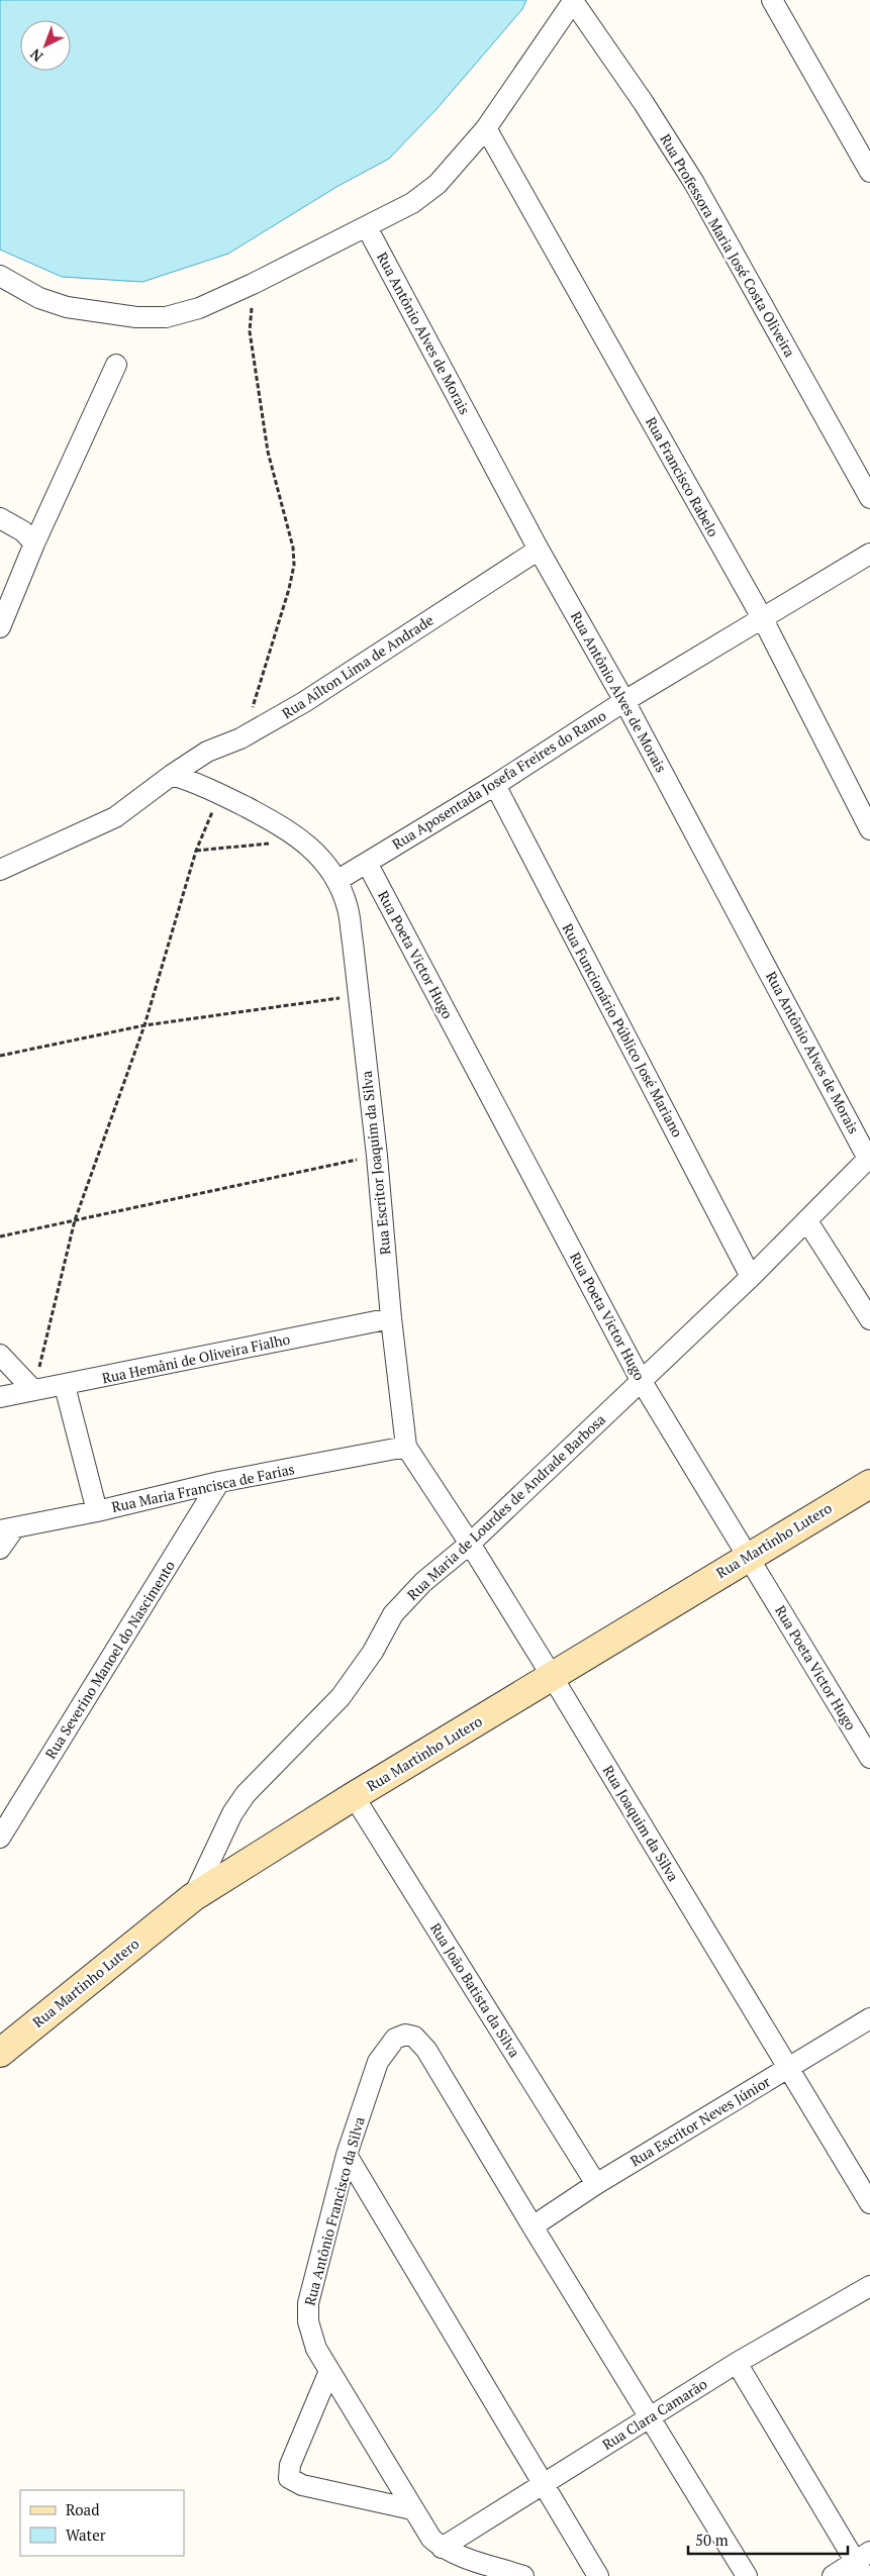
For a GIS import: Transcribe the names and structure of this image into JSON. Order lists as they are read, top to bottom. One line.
{"streets":{"street":["Rua Professora Maria José Costa Oliveira","Rua Antônio Alves de Morais","Rua Francisco Rabelo","Rua Aílton Lima de Andrade","Rua Aposentada Josefa Freires do Ramo","Rua Poeta Victor Hugo","Rua Funcionário Público José Mariano","Rua Escritor Joaquim da Silva","Rua Hemâni de Oliveira Fialho","Rua Maria Francisca de Farias","Rua Maria de Lourdes de Andrade Barbosa","Rua Martinho Lutero","Rua Severino Manoel do Nascimento","Rua Joaquim da Silva","Rua João Batista da Silva","Rua Escritor Neves Júnior","Rua Antônio Francisco da Silva","Rua Clara Camarão"]},"crossings":[["Rua Antônio Alves de Morais","Rua Aílton Lima de Andrade"],["Rua Antônio Alves de Morais","Rua Aposentada Josefa Freires do Ramo"],["Rua Antônio Alves de Morais","Rua Maria de Lourdes de Andrade Barbosa"],["Rua Francisco Rabelo","Rua Aposentada Josefa Freires do Ramo"],["Rua Aposentada Josefa Freires do Ramo","Rua Poeta Victor Hugo"],["Rua Aposentada Josefa Freires do Ramo","Rua Funcionário Público José Mariano"],["Rua Aposentada Josefa Freires do Ramo","Rua Escritor Joaquim da Silva"],["Rua Poeta Victor Hugo","Rua Maria de Lourdes de Andrade Barbosa"],["Rua Poeta Victor Hugo","Rua Martinho Lutero"],["Rua Funcionário Público José Mariano","Rua Maria de Lourdes de Andrade Barbosa"],["Rua Escritor Joaquim da Silva","Rua Hemâni de Oliveira Fialho"],["Rua Escritor Joaquim da Silva","Rua Maria Francisca de Farias"],["Rua Escritor Joaquim da Silva","Rua Joaquim da Silva"],["Rua Maria Francisca de Farias","Rua Severino Manoel do Nascimento"],["Rua Maria Francisca de Farias","Rua Joaquim da Silva"],["Rua Maria de Lourdes de Andrade Barbosa","Rua Martinho Lutero"],["Rua Maria de Lourdes de Andrade Barbosa","Rua Joaquim da Silva"],["Rua Martinho Lutero","Rua Joaquim da Silva"],["Rua Martinho Lutero","Rua João Batista da Silva"],["Rua Joaquim da Silva","Rua Escritor Neves Júnior"],["Rua João Batista da Silva","Rua Escritor Neves Júnior"],["Rua Escritor Neves Júnior","Rua Antônio Francisco da Silva"],["Rua Antônio Francisco da Silva","Rua Clara Camarão"]],"legend":["Road","Water"],"scale_bar":"50 m","north":"bottom left"}
